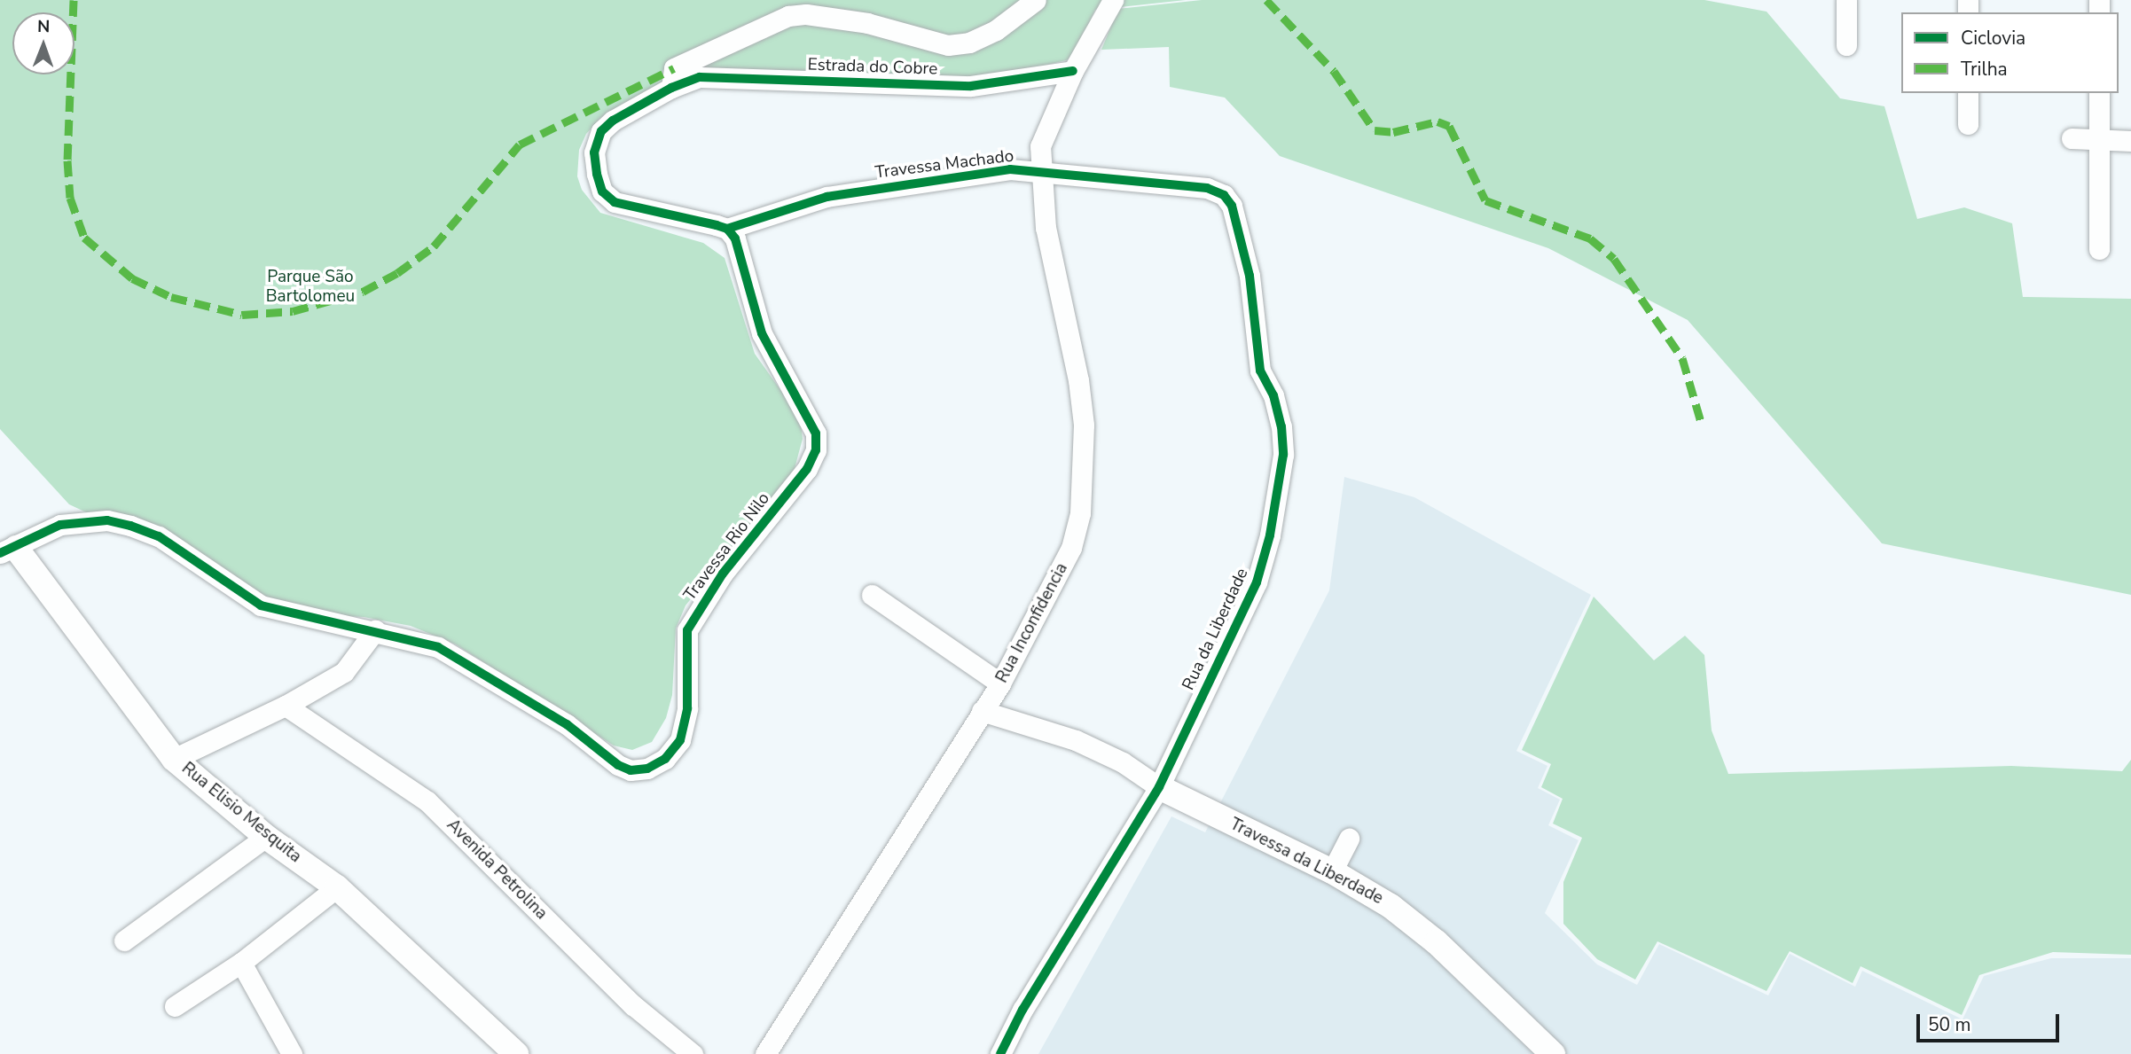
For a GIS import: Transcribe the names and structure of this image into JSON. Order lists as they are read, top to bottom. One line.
{"streets":{"street":["Estrada do Cobre","Travessa Machado","Travessa Rio Nilo","Rua Inconfidencia","Rua da Liberdade","Rua Elisio Mesquita","Travessa da Liberdade","Avenida Petrolina"]},"crossings":[["Estrada do Cobre","Rua Inconfidencia"],["Travessa Machado","Travessa Rio Nilo"],["Travessa Machado","Rua Inconfidencia"],["Travessa Machado","Rua da Liberdade"],["Travessa Rio Nilo","Rua Elisio Mesquita"],["Rua da Liberdade","Travessa da Liberdade"]],"parks":["Parque São Bartolomeu"],"legend":["Ciclovia","Trilha"],"scale_bar":"50 m","north":"top"}
